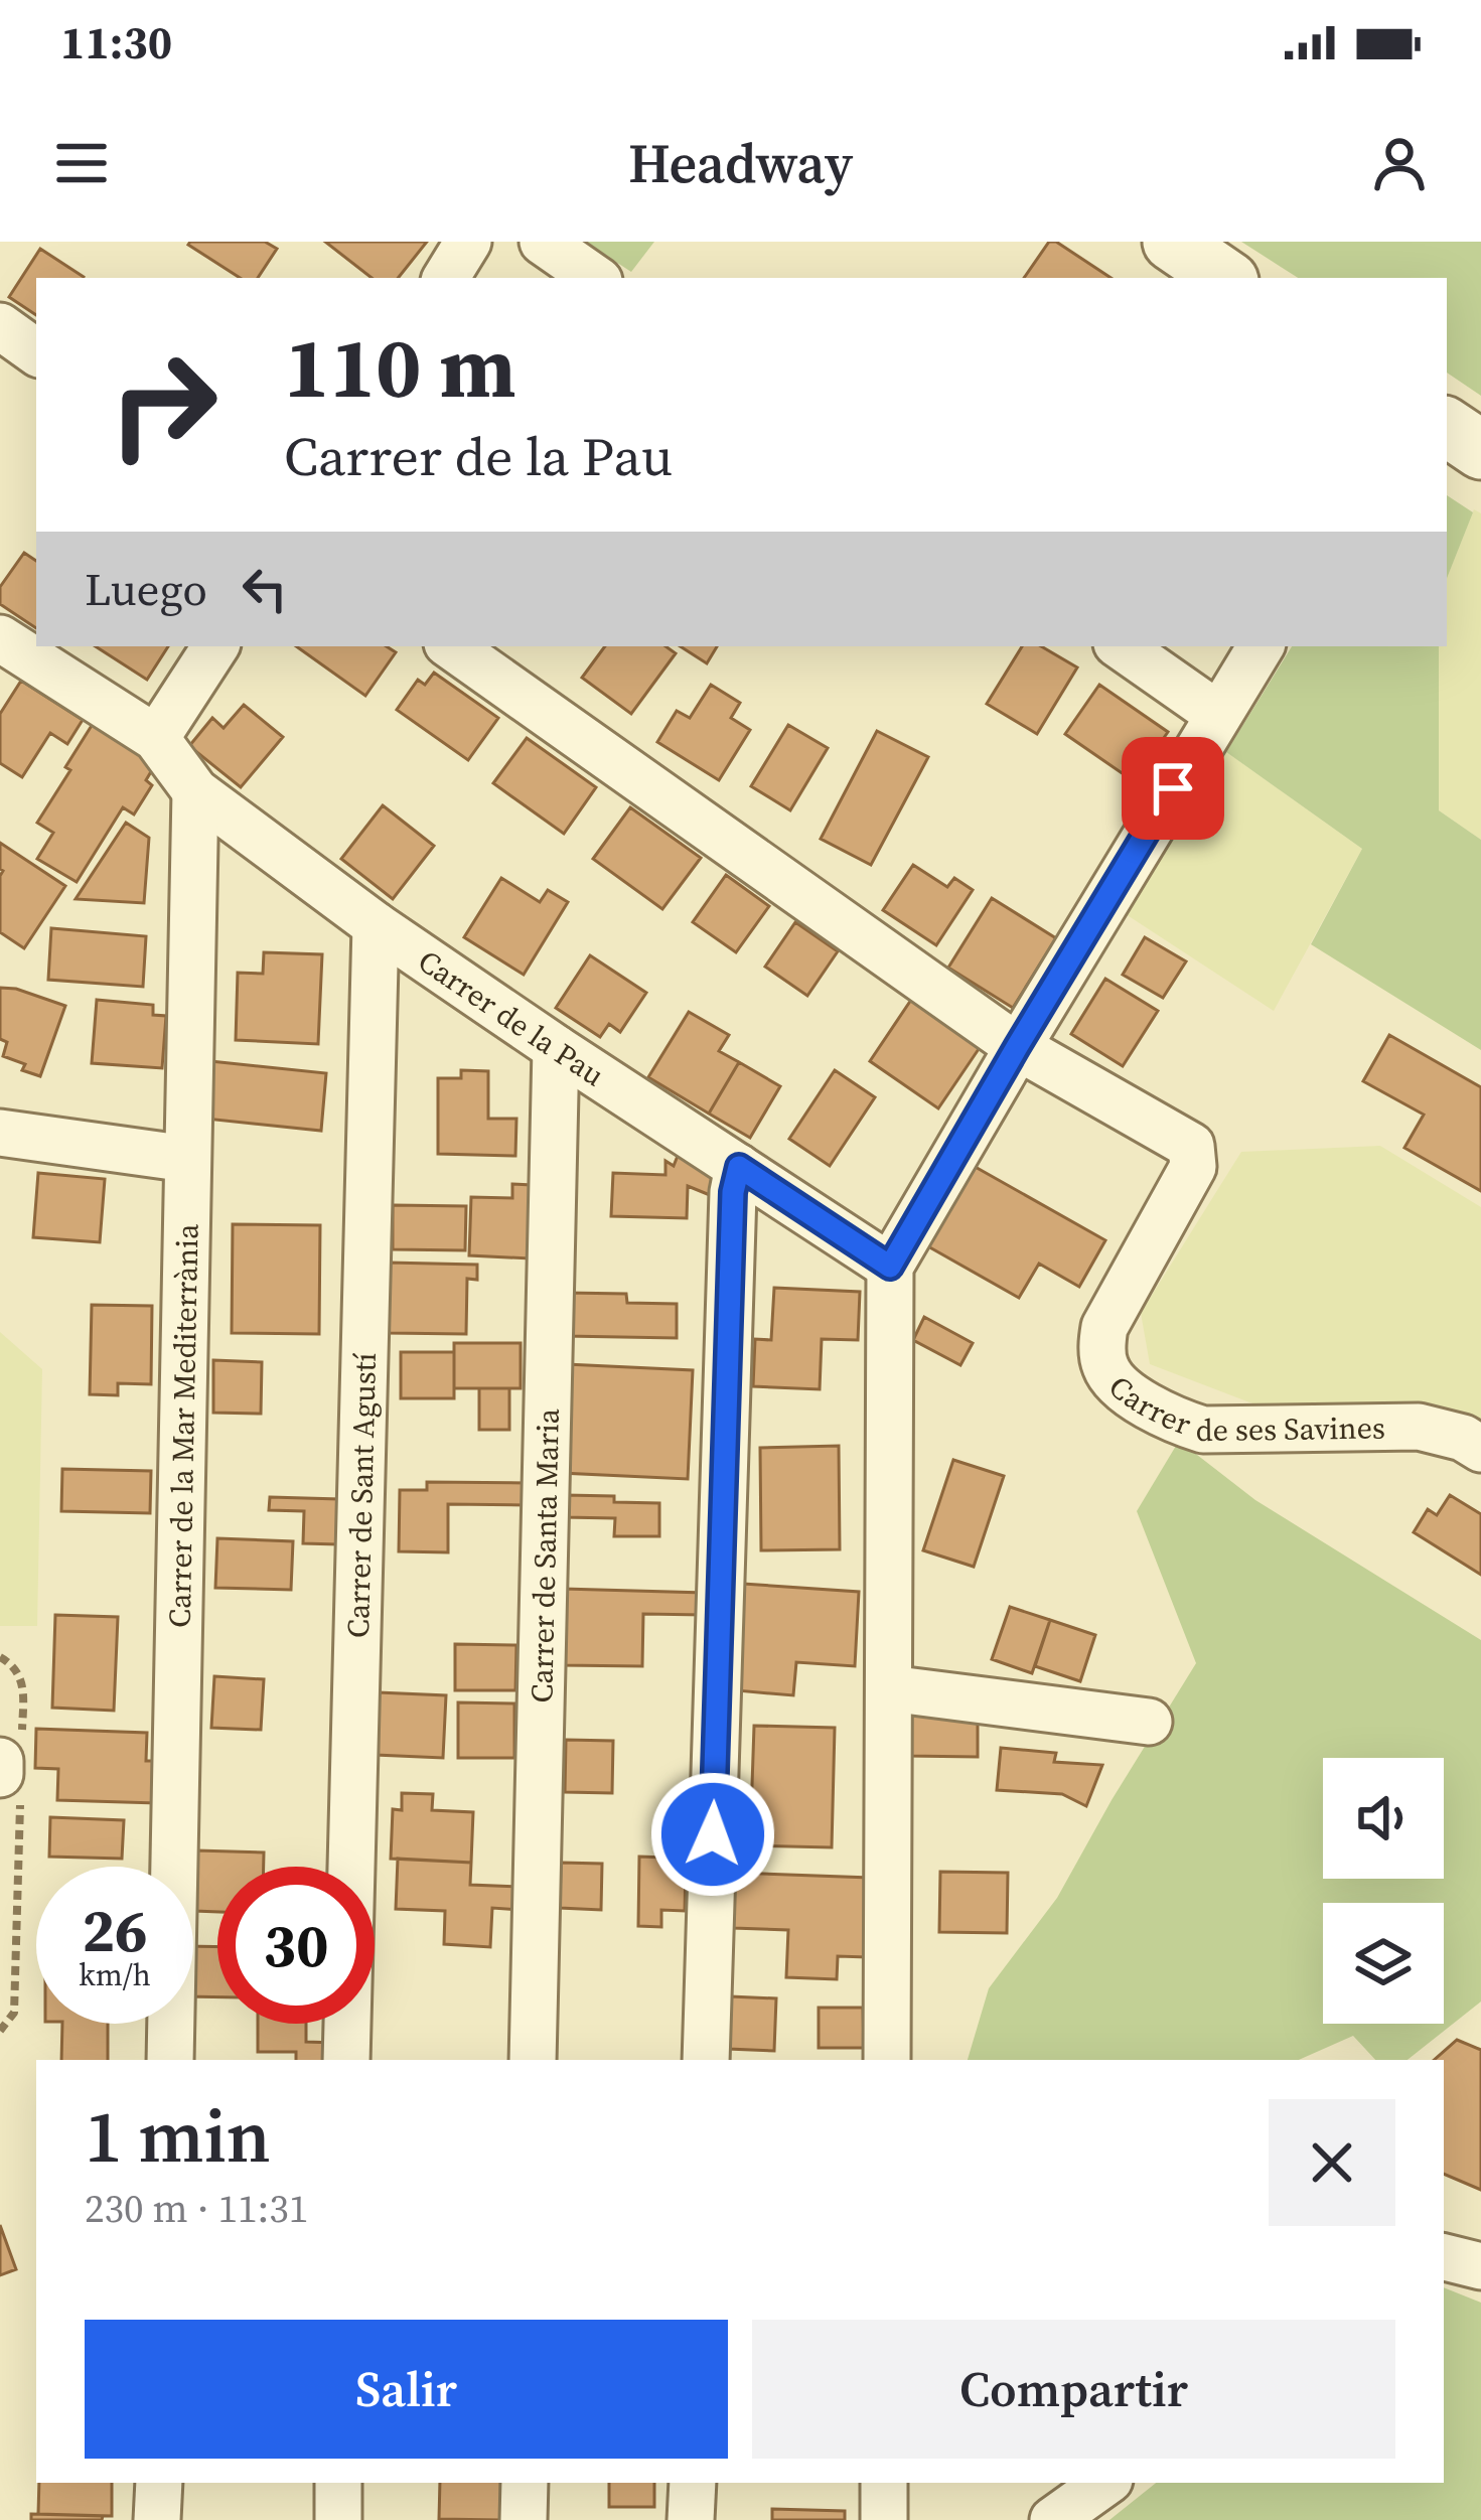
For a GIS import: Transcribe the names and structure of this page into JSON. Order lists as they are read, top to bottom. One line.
{"streets":{"street":["Carrer de la Pau","Carrer de ses Savines","Carrer de la Mar Mediterrània","Carrer de Sant Agustí","Carrer de Santa Maria"]},"crossings":[["Carrer de la Pau","Carrer de la Mar Mediterrània"],["Carrer de la Pau","Carrer de Sant Agustí"],["Carrer de la Pau","Carrer de Santa Maria"]],"page":{"status":"11:30","header":"Headway","turn":["110 m","Carrer de la Pau"],"then":"Luego","speed":"26 km/h","limit":"30","heading":["1 min","230 m · 11:31"],"buttons":["Salir","Compartir"]}}
